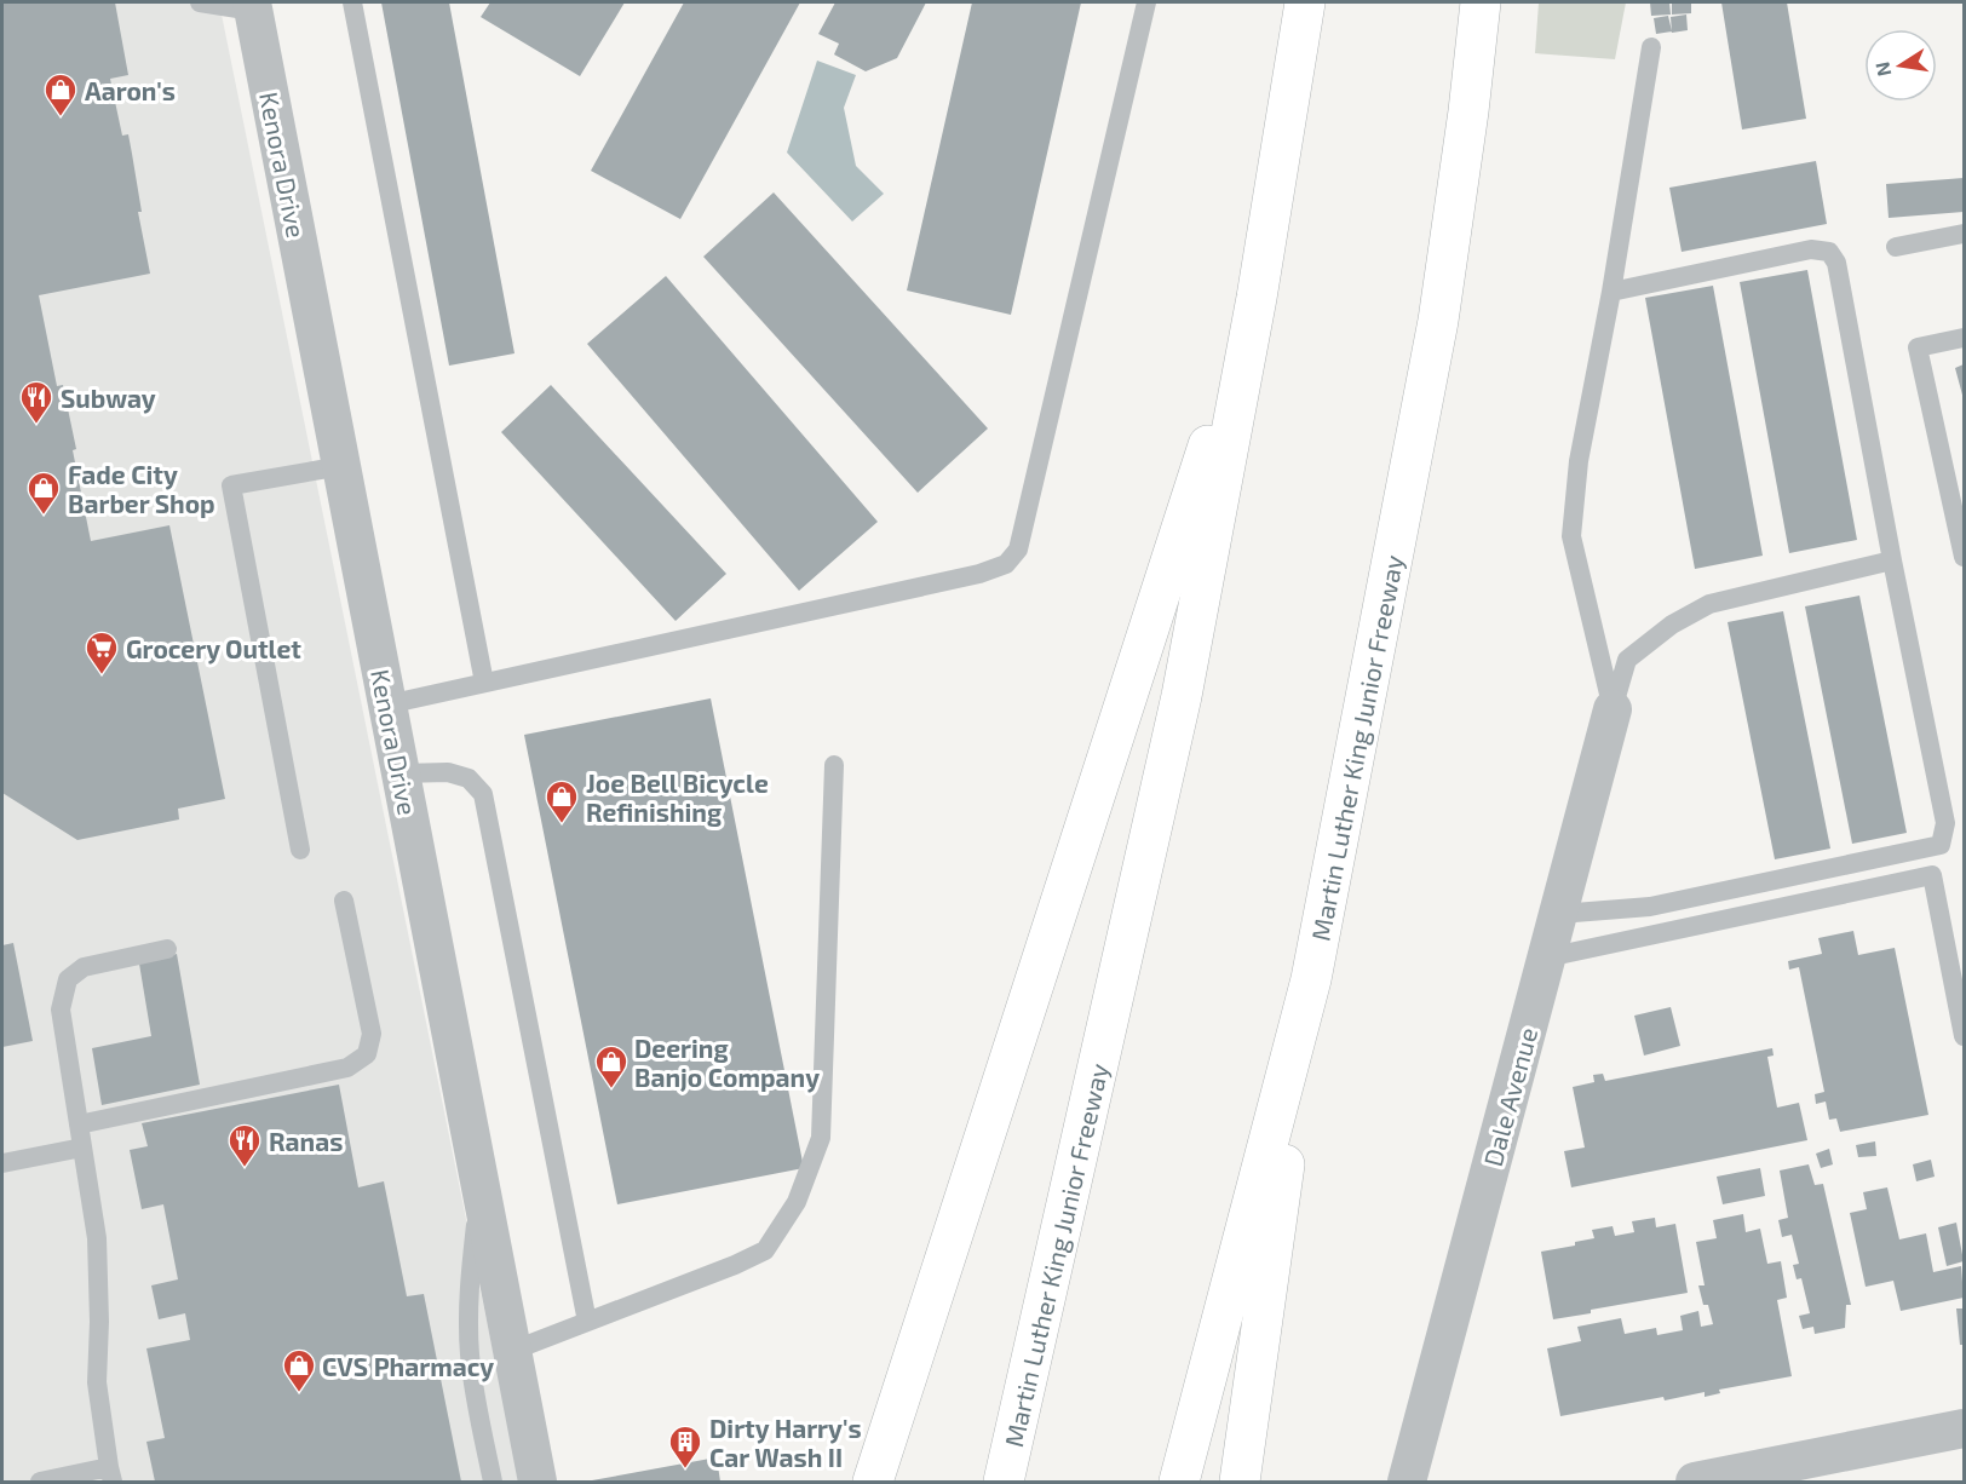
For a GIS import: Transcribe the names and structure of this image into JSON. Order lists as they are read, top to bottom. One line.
{"streets":{"highway":["Martin Luther King Junior Freeway"],"street":["Kenora Drive","Dale Avenue"]},"places":{"shop":["Aaron's","Fade City Barber Shop","Joe Bell Bicycle Refinishing","Deering Banjo Company","CVS Pharmacy"],"restaurant":["Subway","Ranas"],"supermarket":["Grocery Outlet"],"building":["Dirty Harry's Car Wash II"]},"north":"left"}
